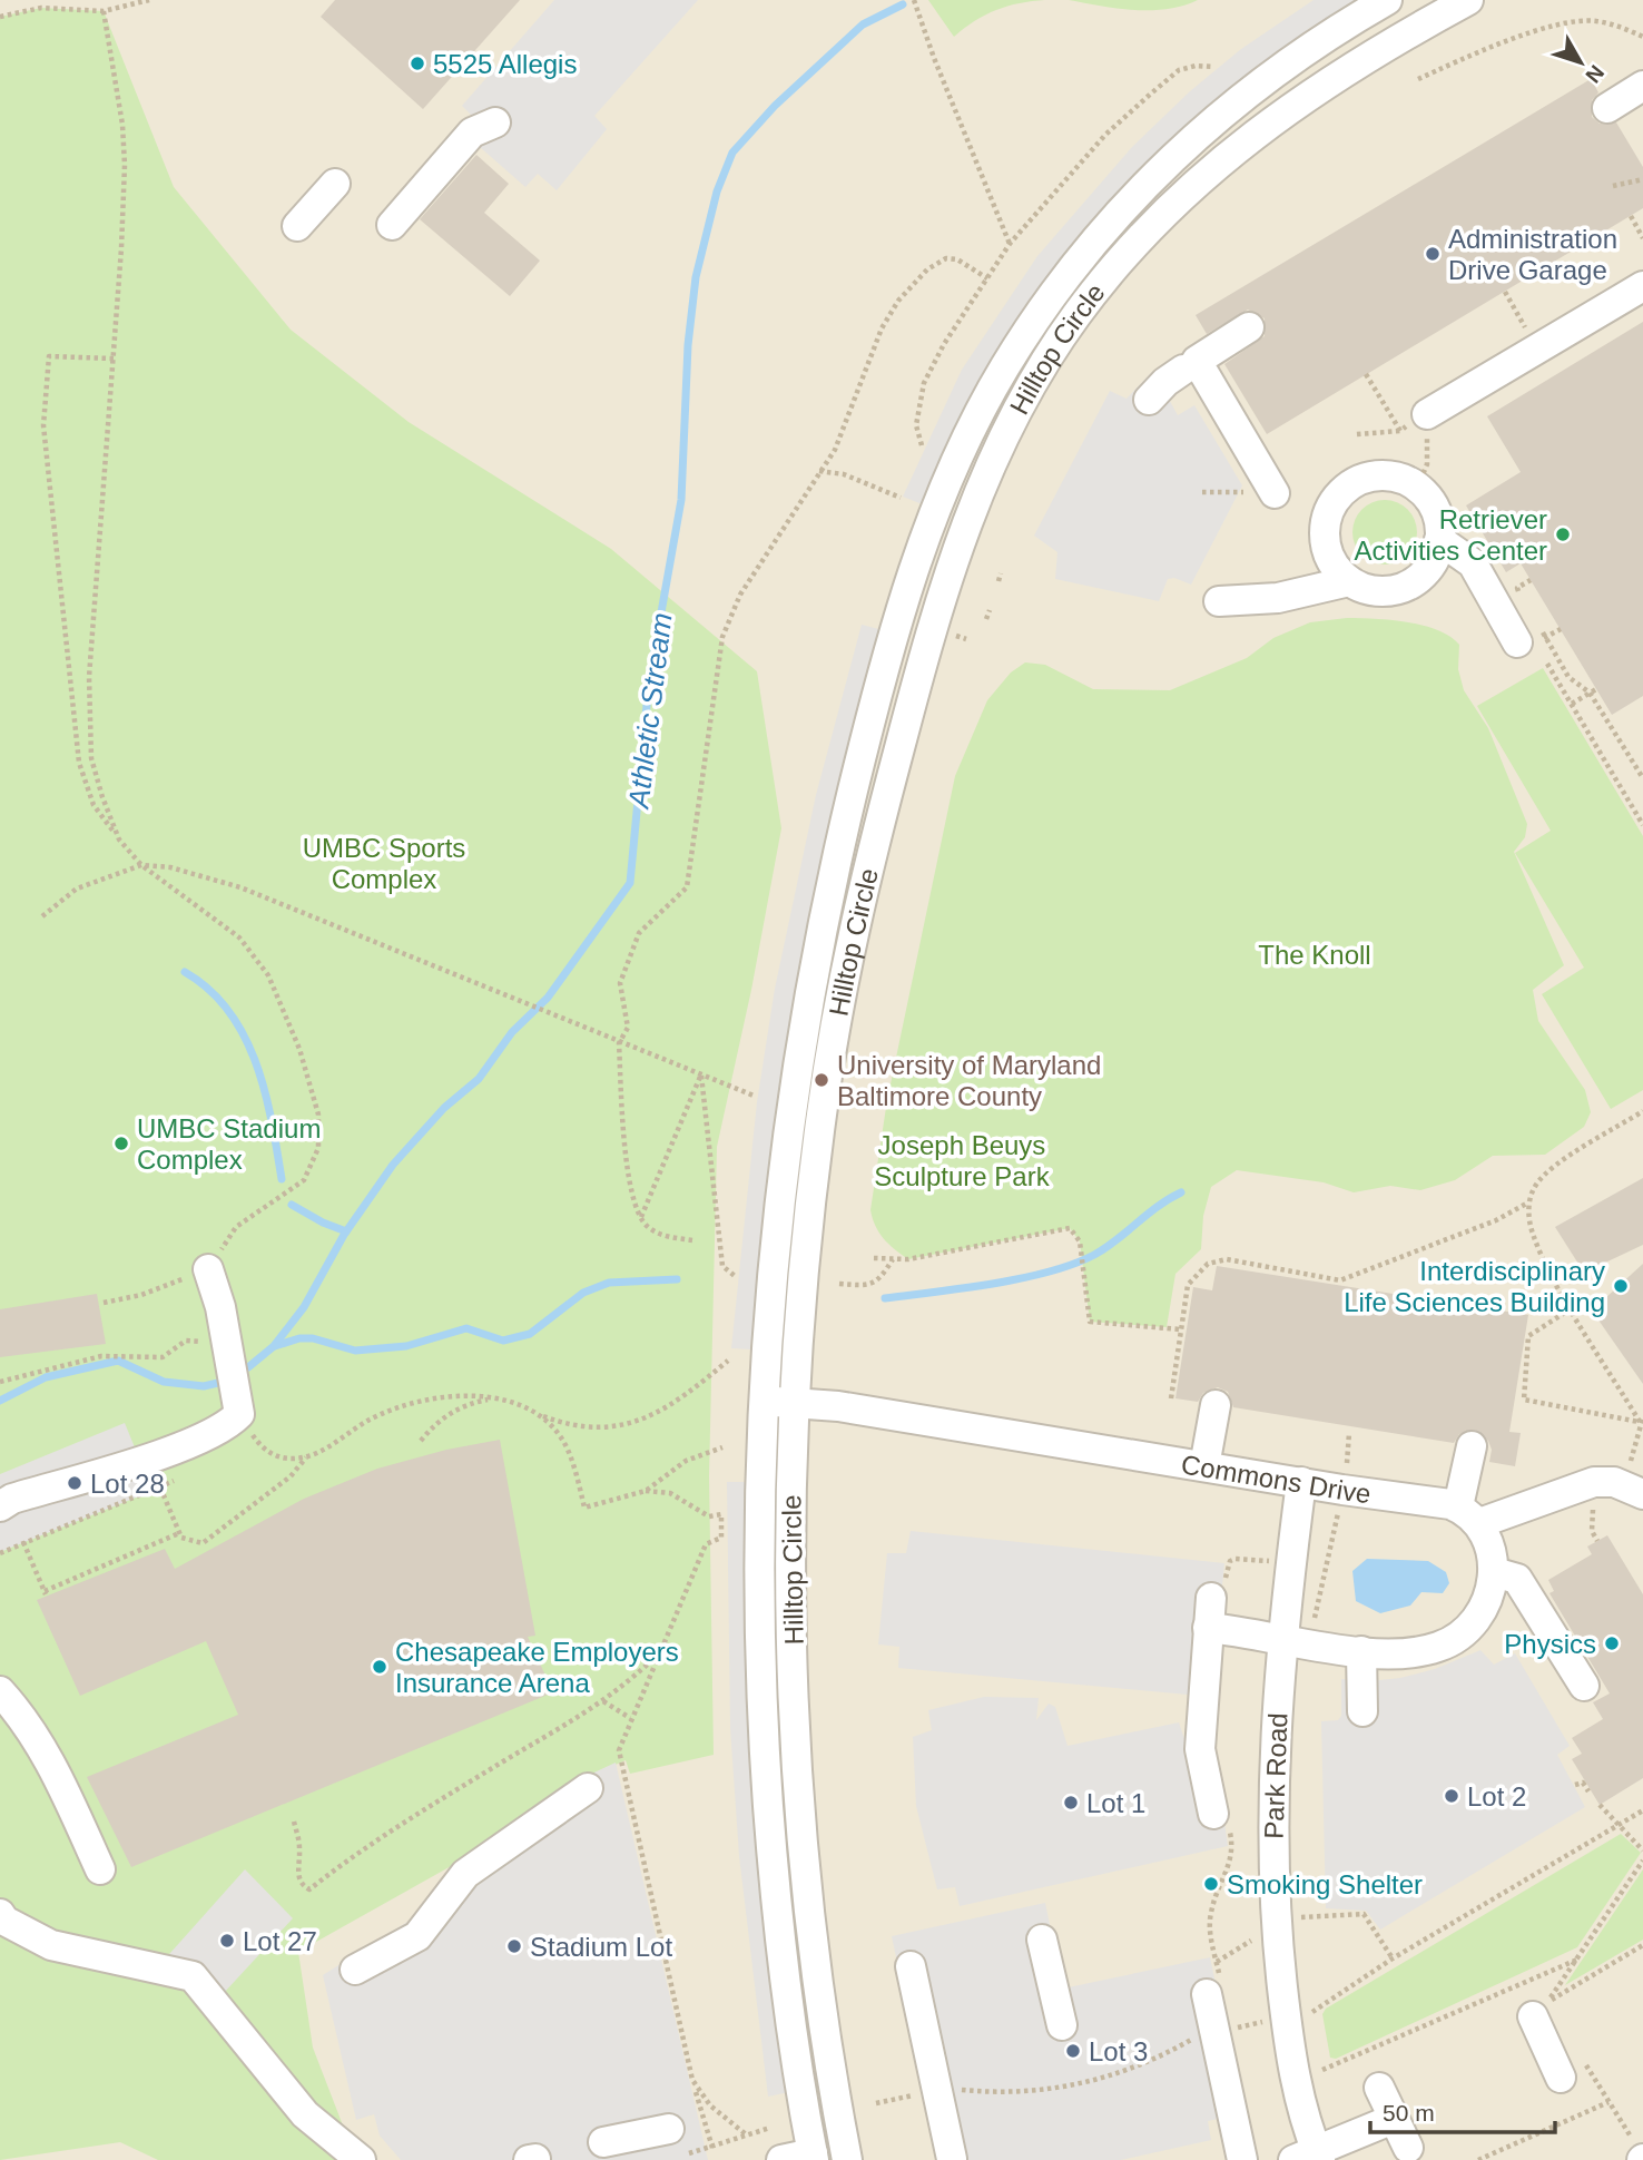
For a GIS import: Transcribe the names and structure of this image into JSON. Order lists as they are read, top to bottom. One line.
{"streets":{"street":["Hilltop Circle","Commons Drive","Park Road"]},"crossings":[["Hilltop Circle","Commons Drive"],["Commons Drive","Park Road"]],"water":["Athletic Stream"],"parks":["UMBC Sports Complex","The Knoll","Joseph Beuys Sculpture Park"],"places":["5525 Allegis","Administration Drive Garage","Retriever Activities Center","University of Maryland Baltimore County","UMBC Stadium Complex","Interdisciplinary Life Sciences Building","Lot 28","Physics","Chesapeake Employers Insurance Arena","Lot 2","Lot 1","Smoking Shelter","Lot 27","Stadium Lot","Lot 3"],"scale_bar":"50 m","north":"bottom right"}
